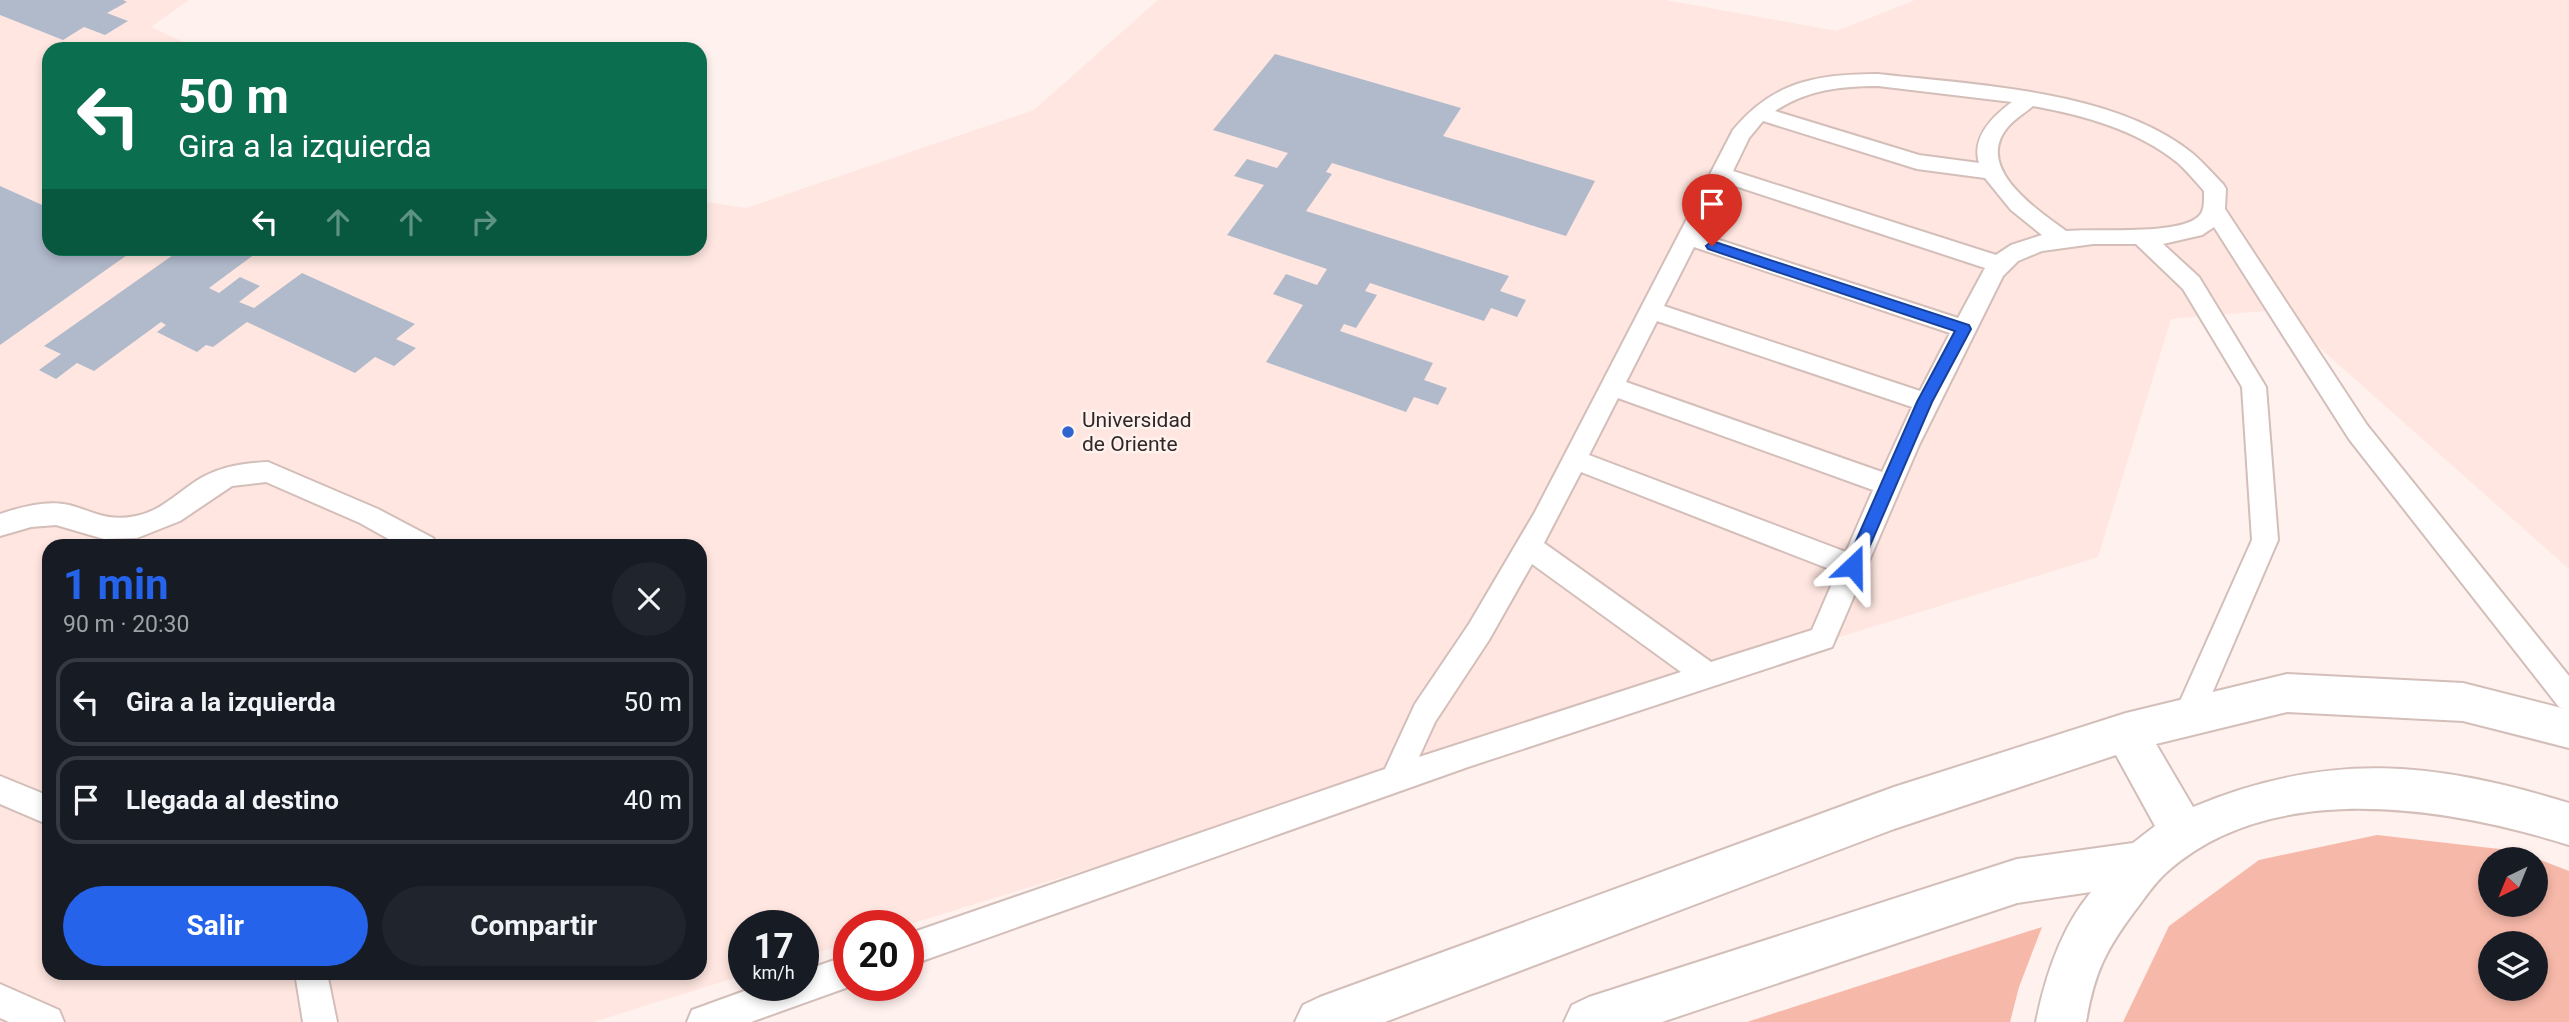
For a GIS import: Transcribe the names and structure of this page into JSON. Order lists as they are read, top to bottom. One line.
{"places":["Universidad de Oriente"],"north":"bottom left","page":{"turn":["50 m","Gira a la izquierda"],"heading":["1 min","90 m · 20:30"],"list":[{"name":"Gira a la izquierda","value":"50 m"},{"name":"Llegada al destino","value":"40 m"}],"buttons":["Salir","Compartir"],"speed":"17 km/h","limit":"20"}}
